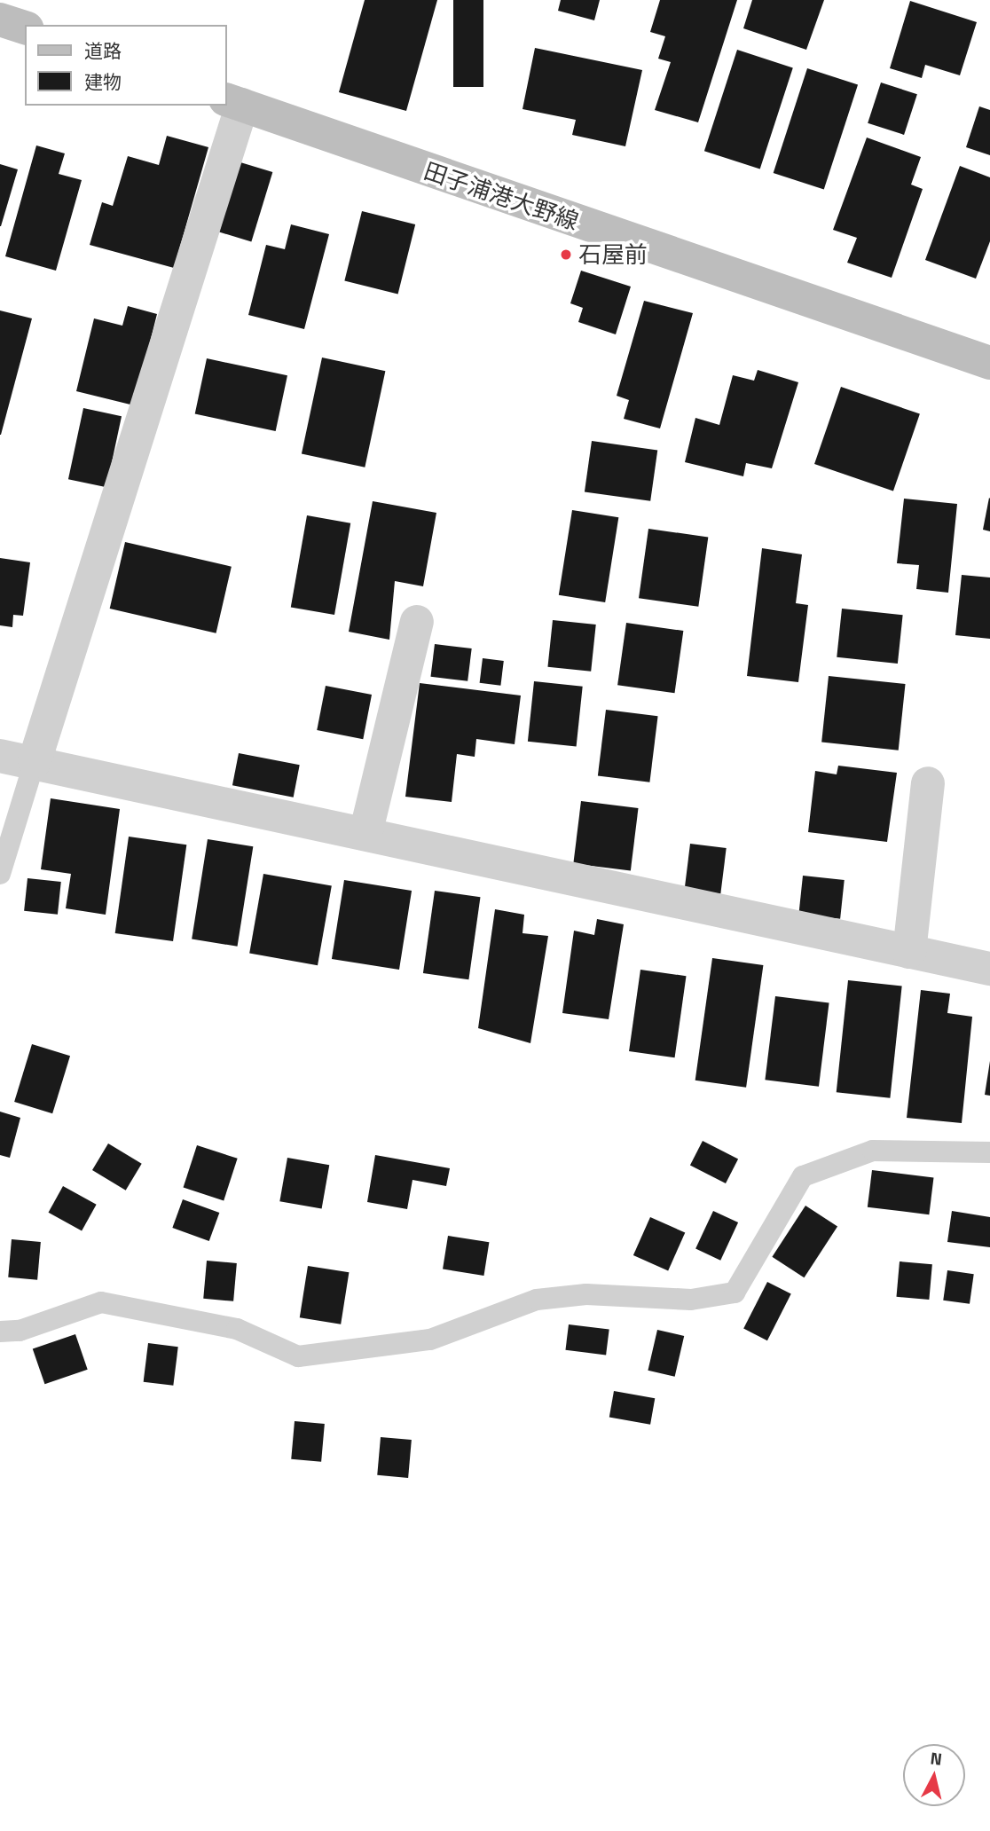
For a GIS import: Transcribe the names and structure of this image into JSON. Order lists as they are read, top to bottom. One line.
{"streets":{"main road":["田子浦港大野線"]},"places":["石屋前"],"legend":["道路","建物"],"north":"top"}
